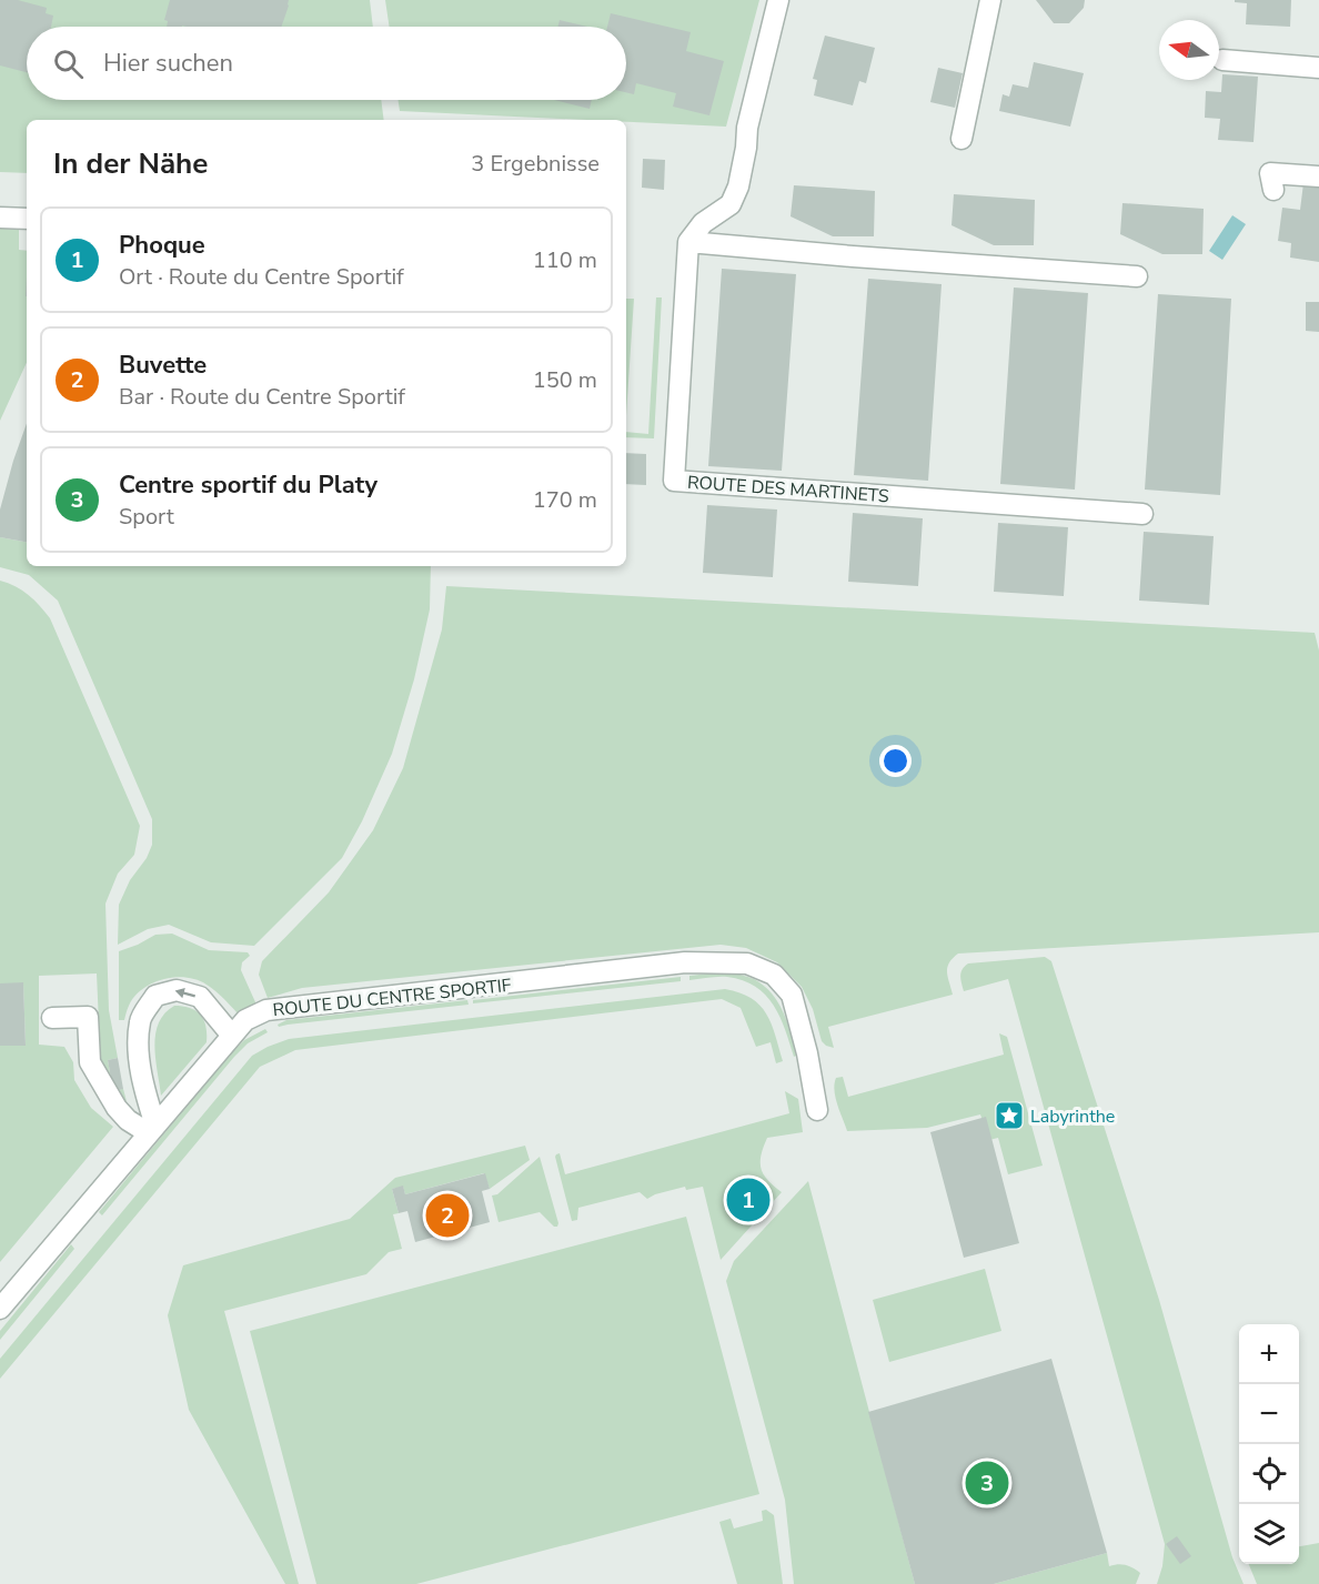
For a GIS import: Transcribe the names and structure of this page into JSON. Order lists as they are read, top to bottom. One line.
{"streets":{"street":["ROUTE DES MARTINETS","ROUTE DU CENTRE SPORTIF"]},"places":{"place":["Labyrinthe"]},"north":"left","page":{"search":"Hier suchen","heading":["In der Nähe","3 Ergebnisse"],"list":[{"mark":"1","name":"Phoque","note":"Ort · Route du Centre Sportif","value":"110 m"},{"mark":"2","name":"Buvette","note":"Bar · Route du Centre Sportif","value":"150 m"},{"mark":"3","name":"Centre sportif du Platy","note":"Sport","value":"170 m"}],"pins":["1","2","3"],"map_buttons":["+","−"]}}
